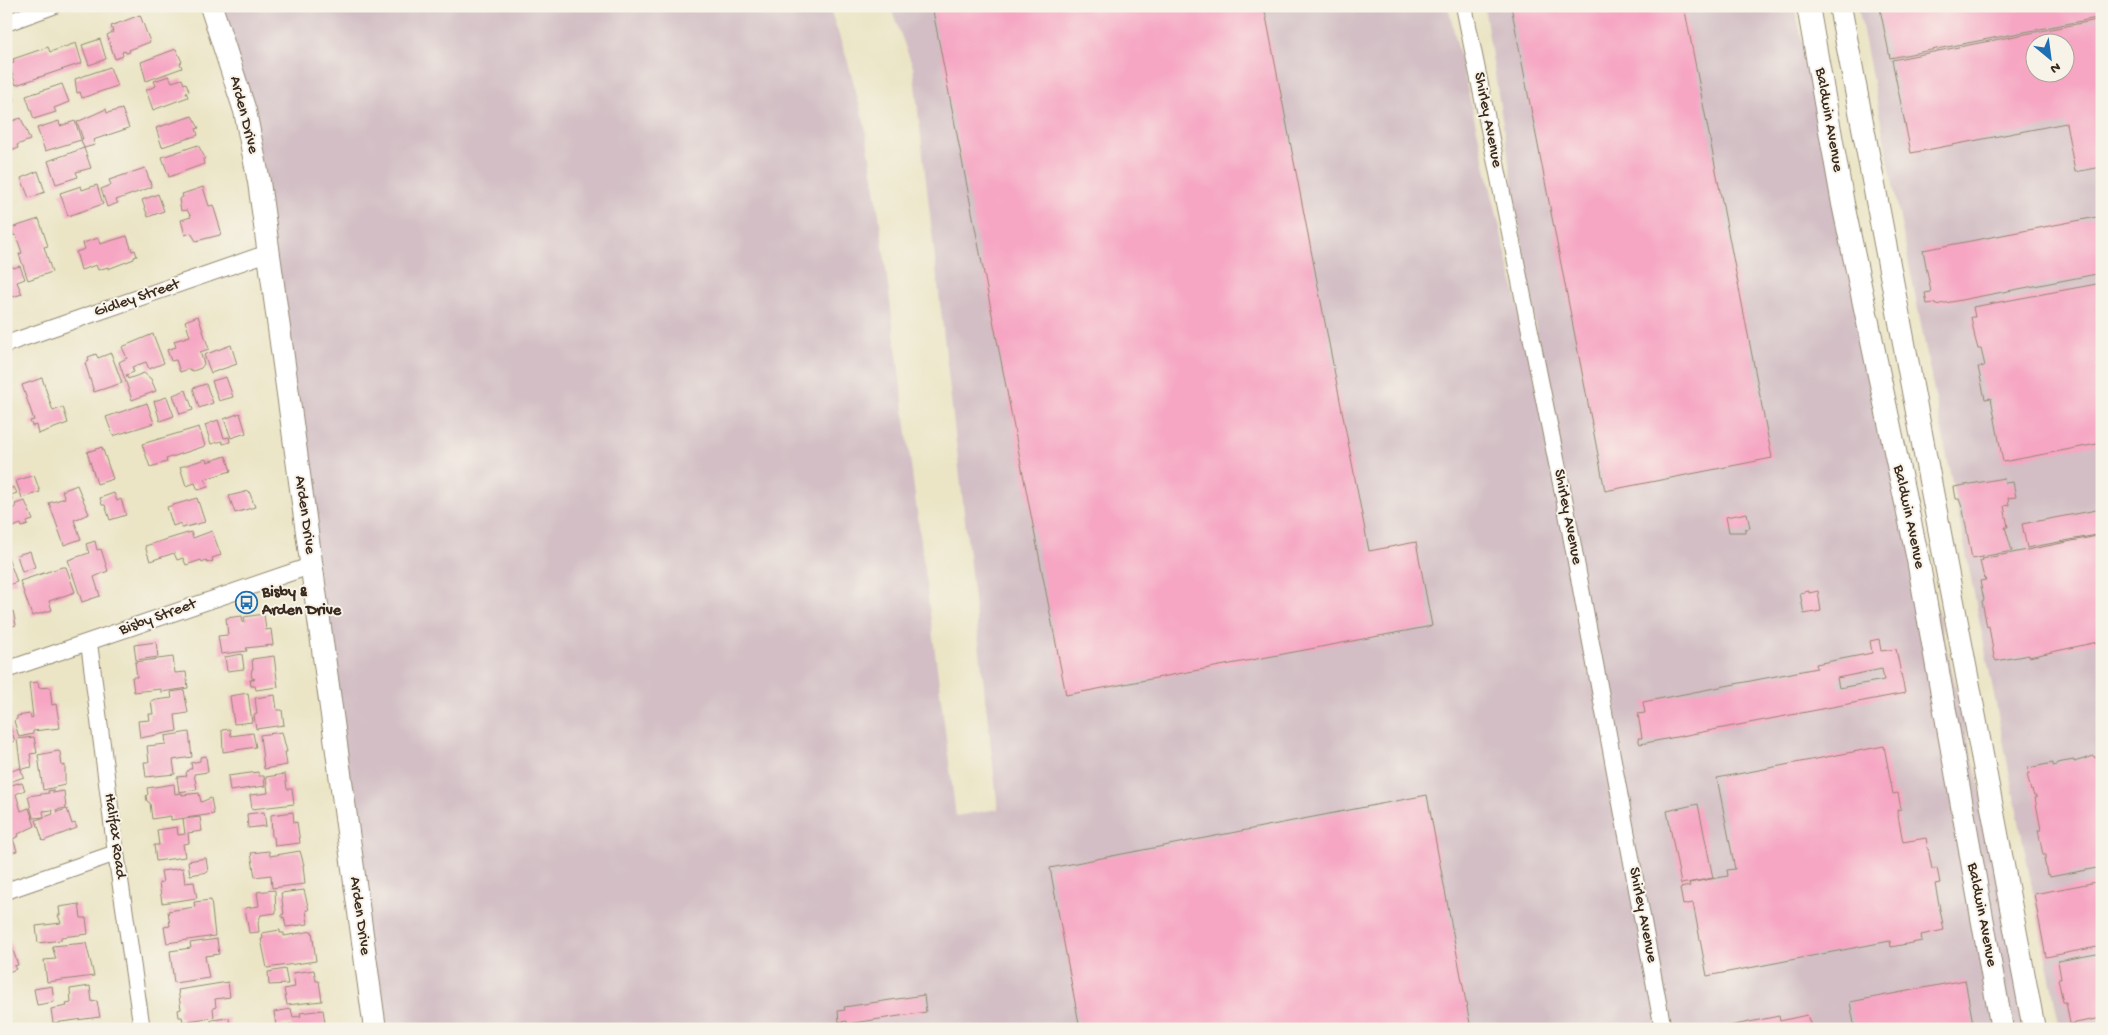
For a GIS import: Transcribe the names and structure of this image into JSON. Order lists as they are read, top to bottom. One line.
{"streets":{"main road":["Arden Drive","Baldwin Avenue"],"street":["Shirley Avenue","Gidley Street","Bisby Street","Halifax Road"]},"crossings":[["Arden Drive","Gidley Street"],["Arden Drive","Bisby Street"],["Bisby Street","Halifax Road"]],"places":{"bus stop":["Bisby & Arden Drive"]},"north":"bottom right"}
